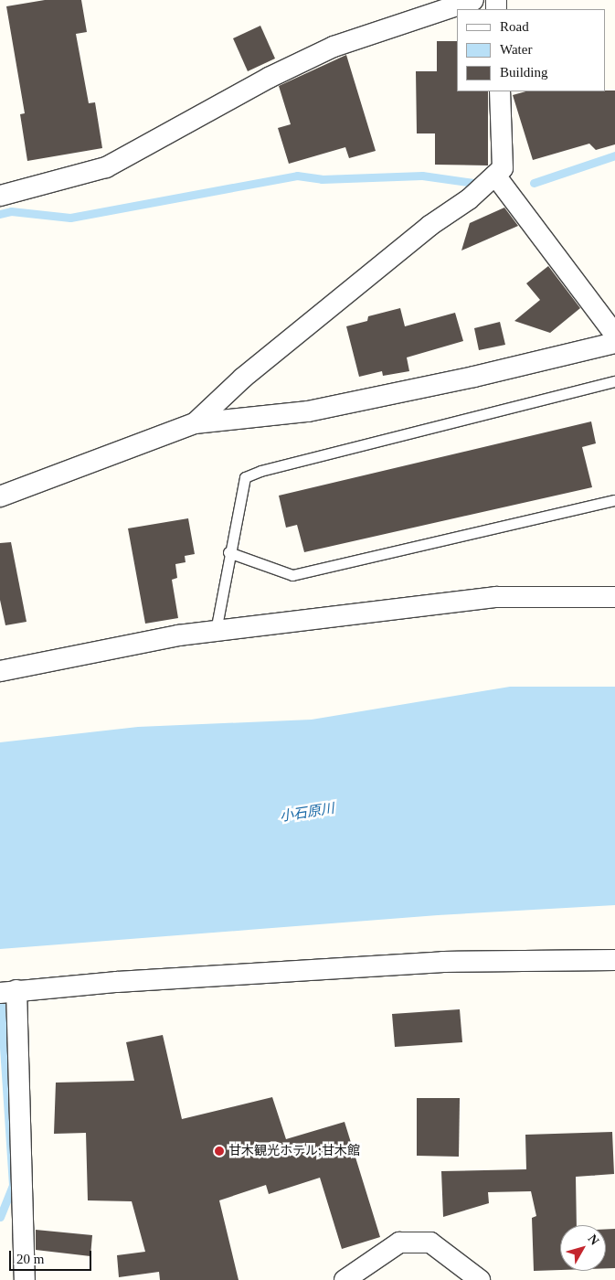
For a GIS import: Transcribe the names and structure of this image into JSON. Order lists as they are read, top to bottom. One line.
{"water":["小石原川"],"places":["甘木観光ホテル;甘木館"],"legend":["Road","Water","Building"],"scale_bar":"20 m","north":"top right"}
